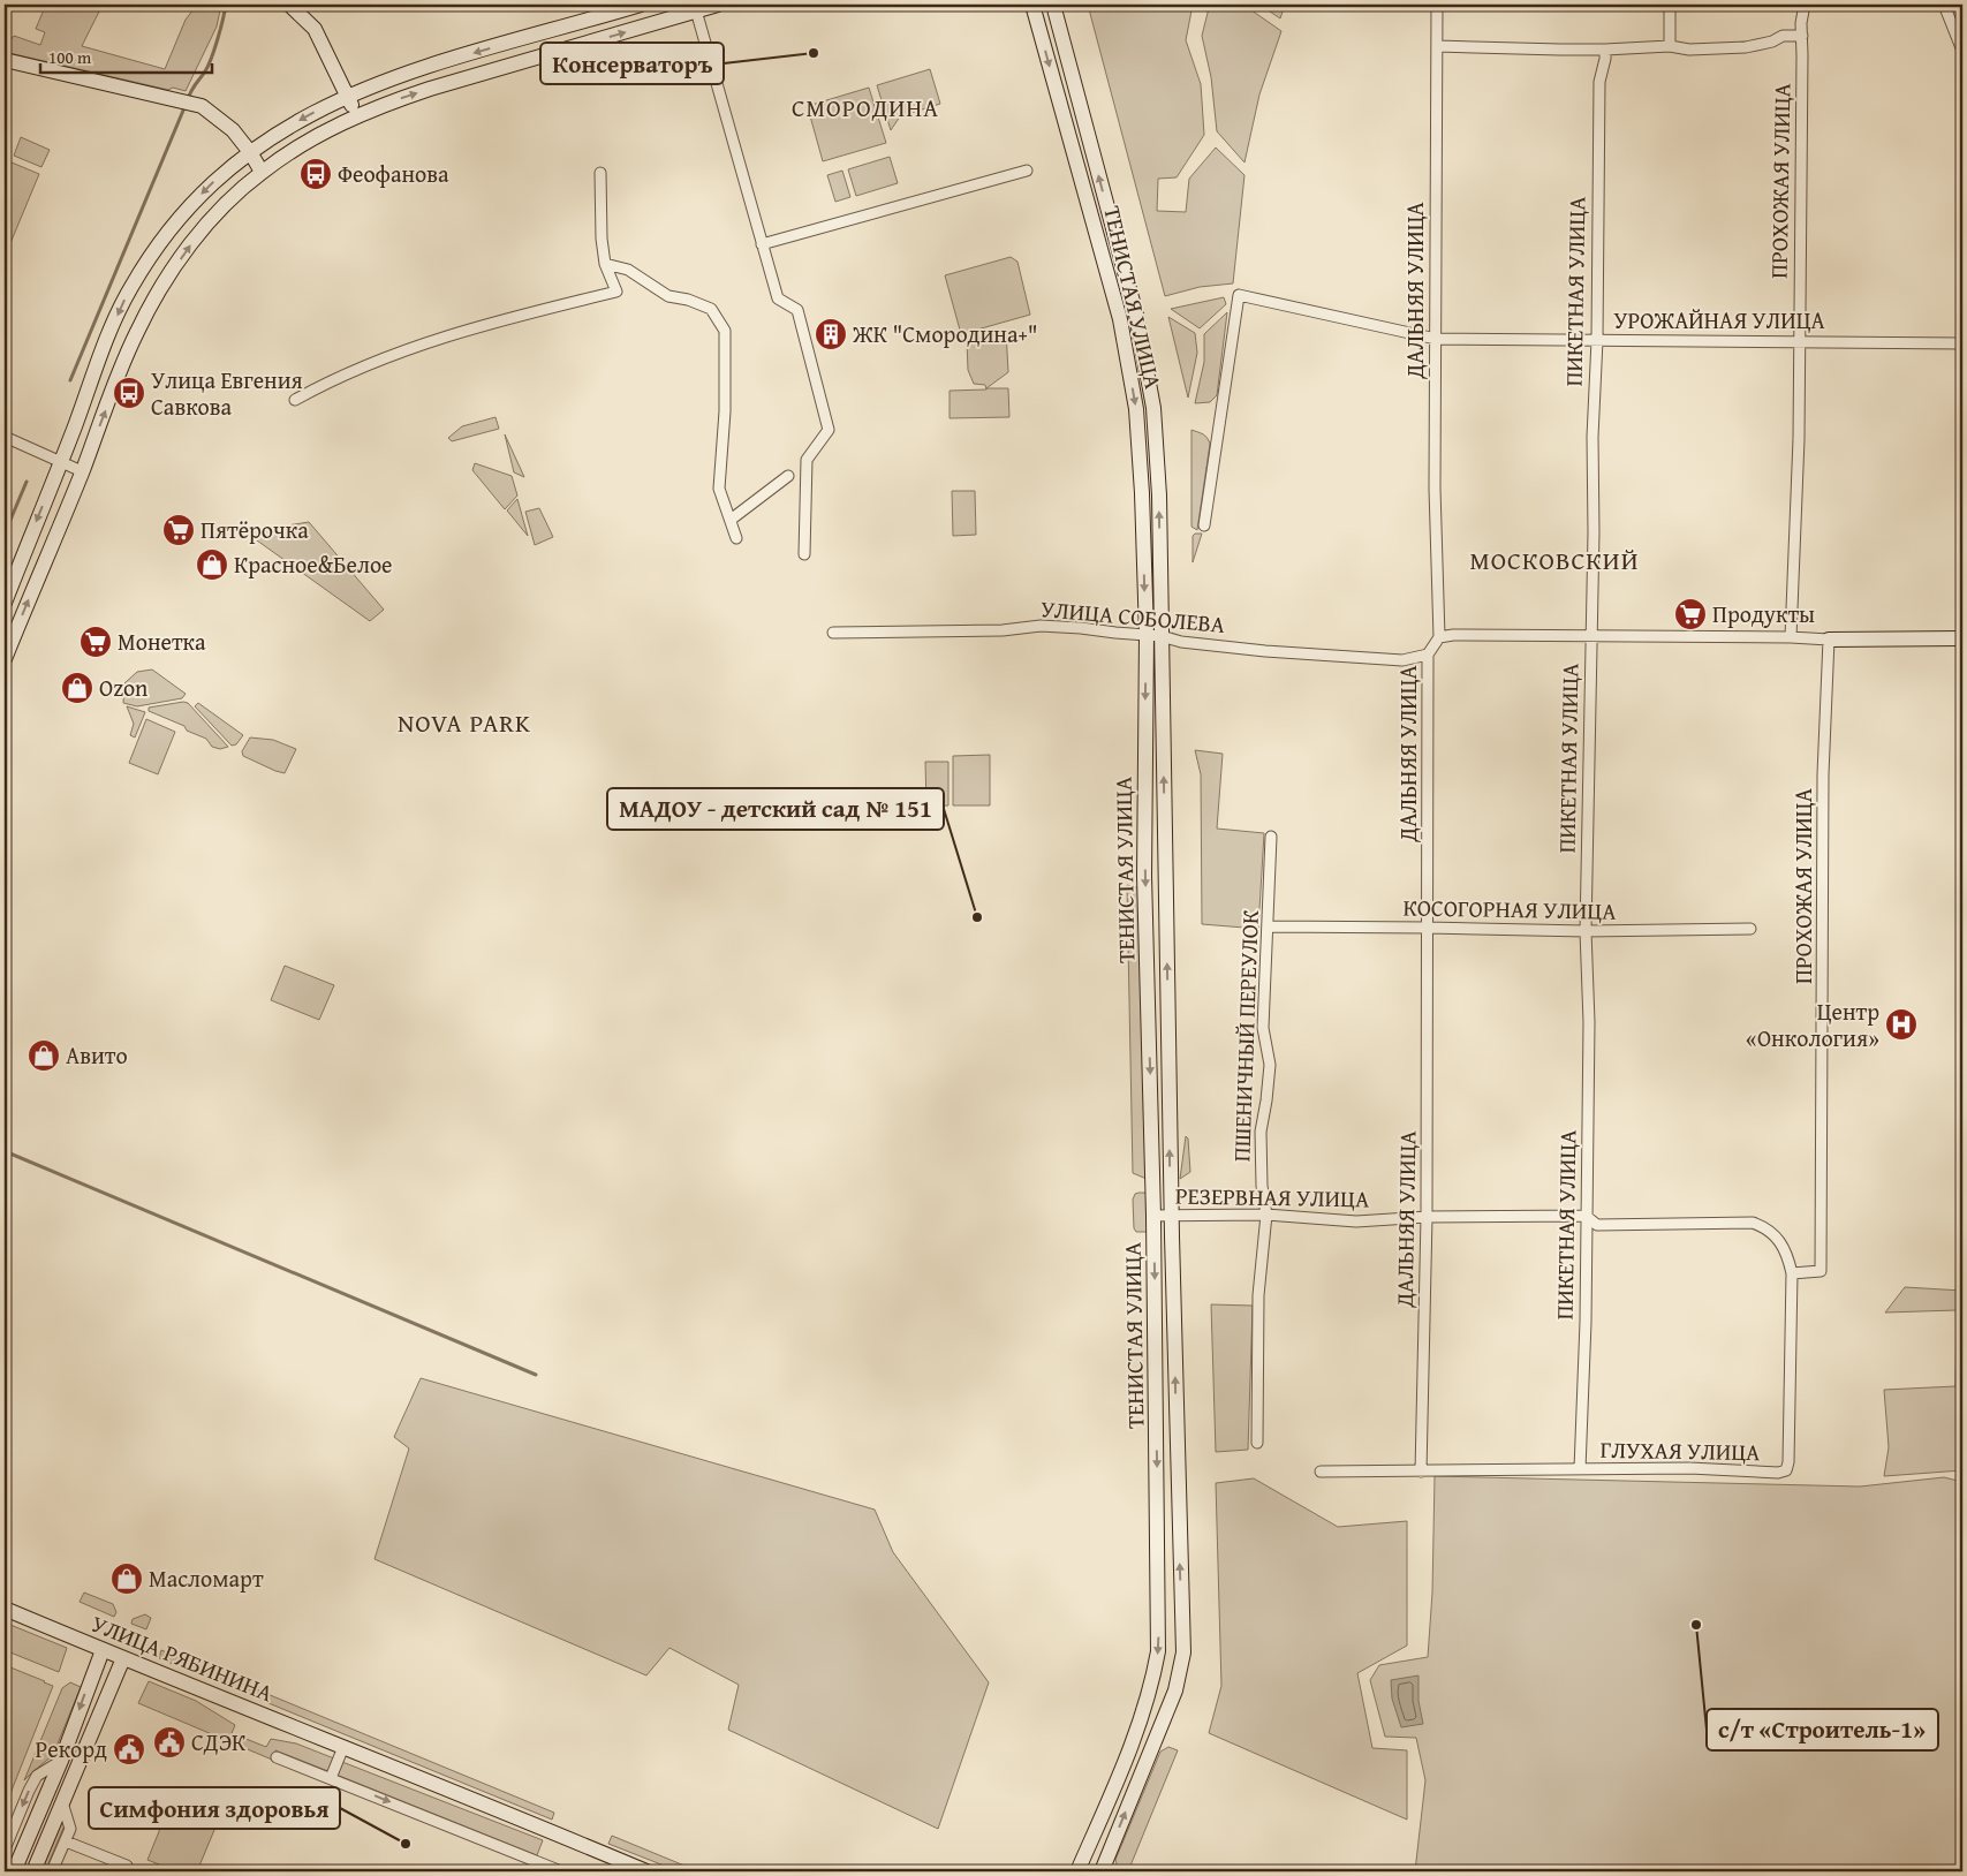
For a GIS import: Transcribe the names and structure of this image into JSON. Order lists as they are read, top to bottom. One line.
{"streets":{"main road":["ТЕНИСТАЯ УЛИЦА","УЛИЦА РЯБИНИНА"],"street":["ПРОХОЖАЯ УЛИЦА","ДАЛЬНЯЯ УЛИЦА","ПИКЕТНАЯ УЛИЦА","УРОЖАЙНАЯ УЛИЦА","УЛИЦА СОБОЛЕВА","КОСОГОРНАЯ УЛИЦА","ПШЕНИЧНЫЙ ПЕРЕУЛОК","РЕЗЕРВНАЯ УЛИЦА","ГЛУХАЯ УЛИЦА"]},"crossings":[["ПРОХОЖАЯ УЛИЦА","УРОЖАЙНАЯ УЛИЦА"],["ПРОХОЖАЯ УЛИЦА","ГЛУХАЯ УЛИЦА"],["ДАЛЬНЯЯ УЛИЦА","УРОЖАЙНАЯ УЛИЦА"],["ДАЛЬНЯЯ УЛИЦА","УЛИЦА СОБОЛЕВА"],["ДАЛЬНЯЯ УЛИЦА","КОСОГОРНАЯ УЛИЦА"],["ДАЛЬНЯЯ УЛИЦА","РЕЗЕРВНАЯ УЛИЦА"],["ДАЛЬНЯЯ УЛИЦА","ГЛУХАЯ УЛИЦА"],["ПИКЕТНАЯ УЛИЦА","УРОЖАЙНАЯ УЛИЦА"],["ПИКЕТНАЯ УЛИЦА","КОСОГОРНАЯ УЛИЦА"],["ПИКЕТНАЯ УЛИЦА","РЕЗЕРВНАЯ УЛИЦА"],["ПИКЕТНАЯ УЛИЦА","ГЛУХАЯ УЛИЦА"],["ТЕНИСТАЯ УЛИЦА","УЛИЦА СОБОЛЕВА"],["ТЕНИСТАЯ УЛИЦА","РЕЗЕРВНАЯ УЛИЦА"],["КОСОГОРНАЯ УЛИЦА","ПШЕНИЧНЫЙ ПЕРЕУЛОК"],["ПШЕНИЧНЫЙ ПЕРЕУЛОК","РЕЗЕРВНАЯ УЛИЦА"],["РЕЗЕРВНАЯ УЛИЦА","ГЛУХАЯ УЛИЦА"]],"districts":["СМОРОДИНА","МОСКОВСКИЙ","NOVA PARK"],"places":{"other":["Консерваторъ","МАДОУ - детский сад № 151","с/т «Строитель-1»","Симфония здоровья"],"bus stop":["Феофанова","Улица Евгения Савкова"],"building":["ЖК \"Смородина+\""],"supermarket":["Пятёрочка","Продукты","Монетка"],"shop":["Красное&Белое","Ozon","Авито","Масломарт"],"hospital":["Центр «Онкология»"],"public building":["СДЭК","Рекорд"]},"scale_bar":"100 m"}
